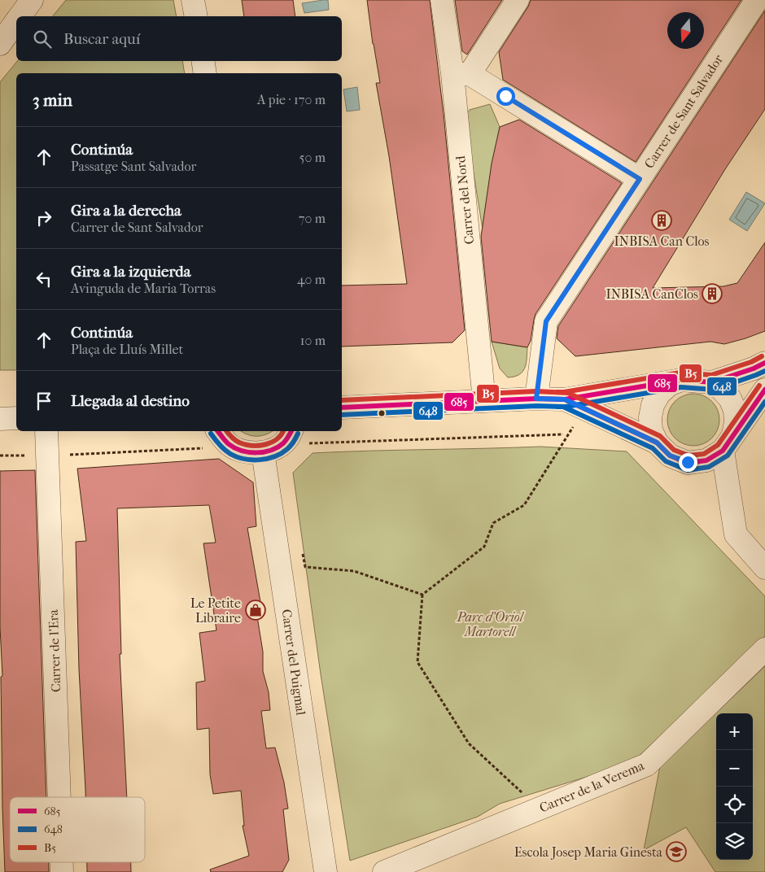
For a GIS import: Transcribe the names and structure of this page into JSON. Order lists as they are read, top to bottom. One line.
{"streets":{"street":["Carrer de Sant Salvador","Carrer del Nord","Carrer de l'Era","Carrer del Puigmal","Carrer de la Verema"]},"parks":["Parc d'Oriol Martorell"],"places":{"building":["INBISA Can Clos","INBISA CanClos"],"shop":["Le Petite Libraire"],"school or university":["Escola Josep Maria Ginesta"]},"lines":["transit line B5","transit line 685","transit line 648"],"legend":["685","648","B5"],"north":"bottom","page":{"search":"Buscar aquí","heading":["3 min","A pie · 170 m"],"list":[["Continúa","Passatge Sant Salvador","50 m"],["Gira a la derecha","Carrer de Sant Salvador","70 m"],["Gira a la izquierda","Avinguda de Maria Torras","40 m"],["Continúa","Plaça de Lluís Millet","10 m"],"Llegada al destino"],"map_buttons":["+","−"]}}
